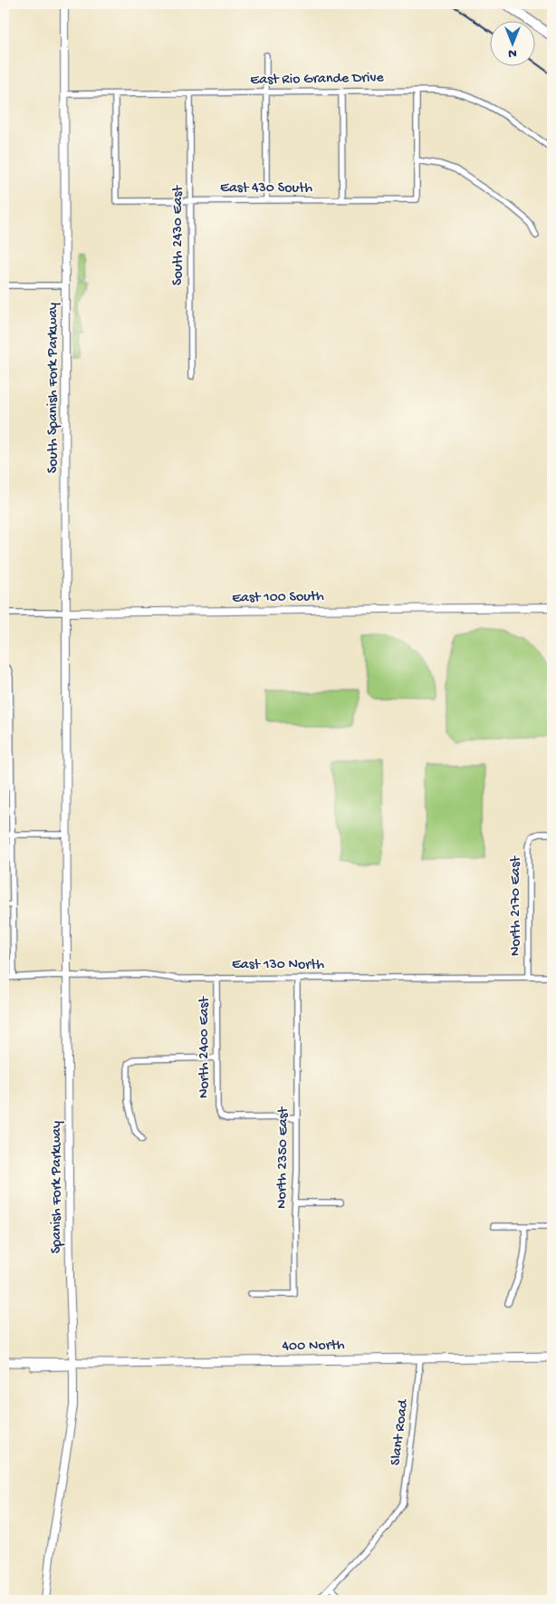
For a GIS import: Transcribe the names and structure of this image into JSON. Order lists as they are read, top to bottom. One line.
{"streets":{"main road":["400 North"],"street":["East Rio Grande Drive","East 430 South","South 2430 East","South Spanish Fork Parkway","East 100 South","North 2170 East","East 130 North","North 2400 East","North 2350 East","Spanish Fork Parkway","Slant Road"]},"crossings":[["East Rio Grande Drive","East 430 South"],["East Rio Grande Drive","South 2430 East"],["East Rio Grande Drive","South Spanish Fork Parkway"],["East 430 South","South 2430 East"],["South Spanish Fork Parkway","East 100 South"],["South Spanish Fork Parkway","Spanish Fork Parkway"],["North 2170 East","East 130 North"],["East 130 North","North 2400 East"],["East 130 North","North 2350 East"],["East 130 North","Spanish Fork Parkway"],["North 2400 East","North 2350 East"],["Spanish Fork Parkway","400 North"],["400 North","Slant Road"]],"north":"bottom"}
